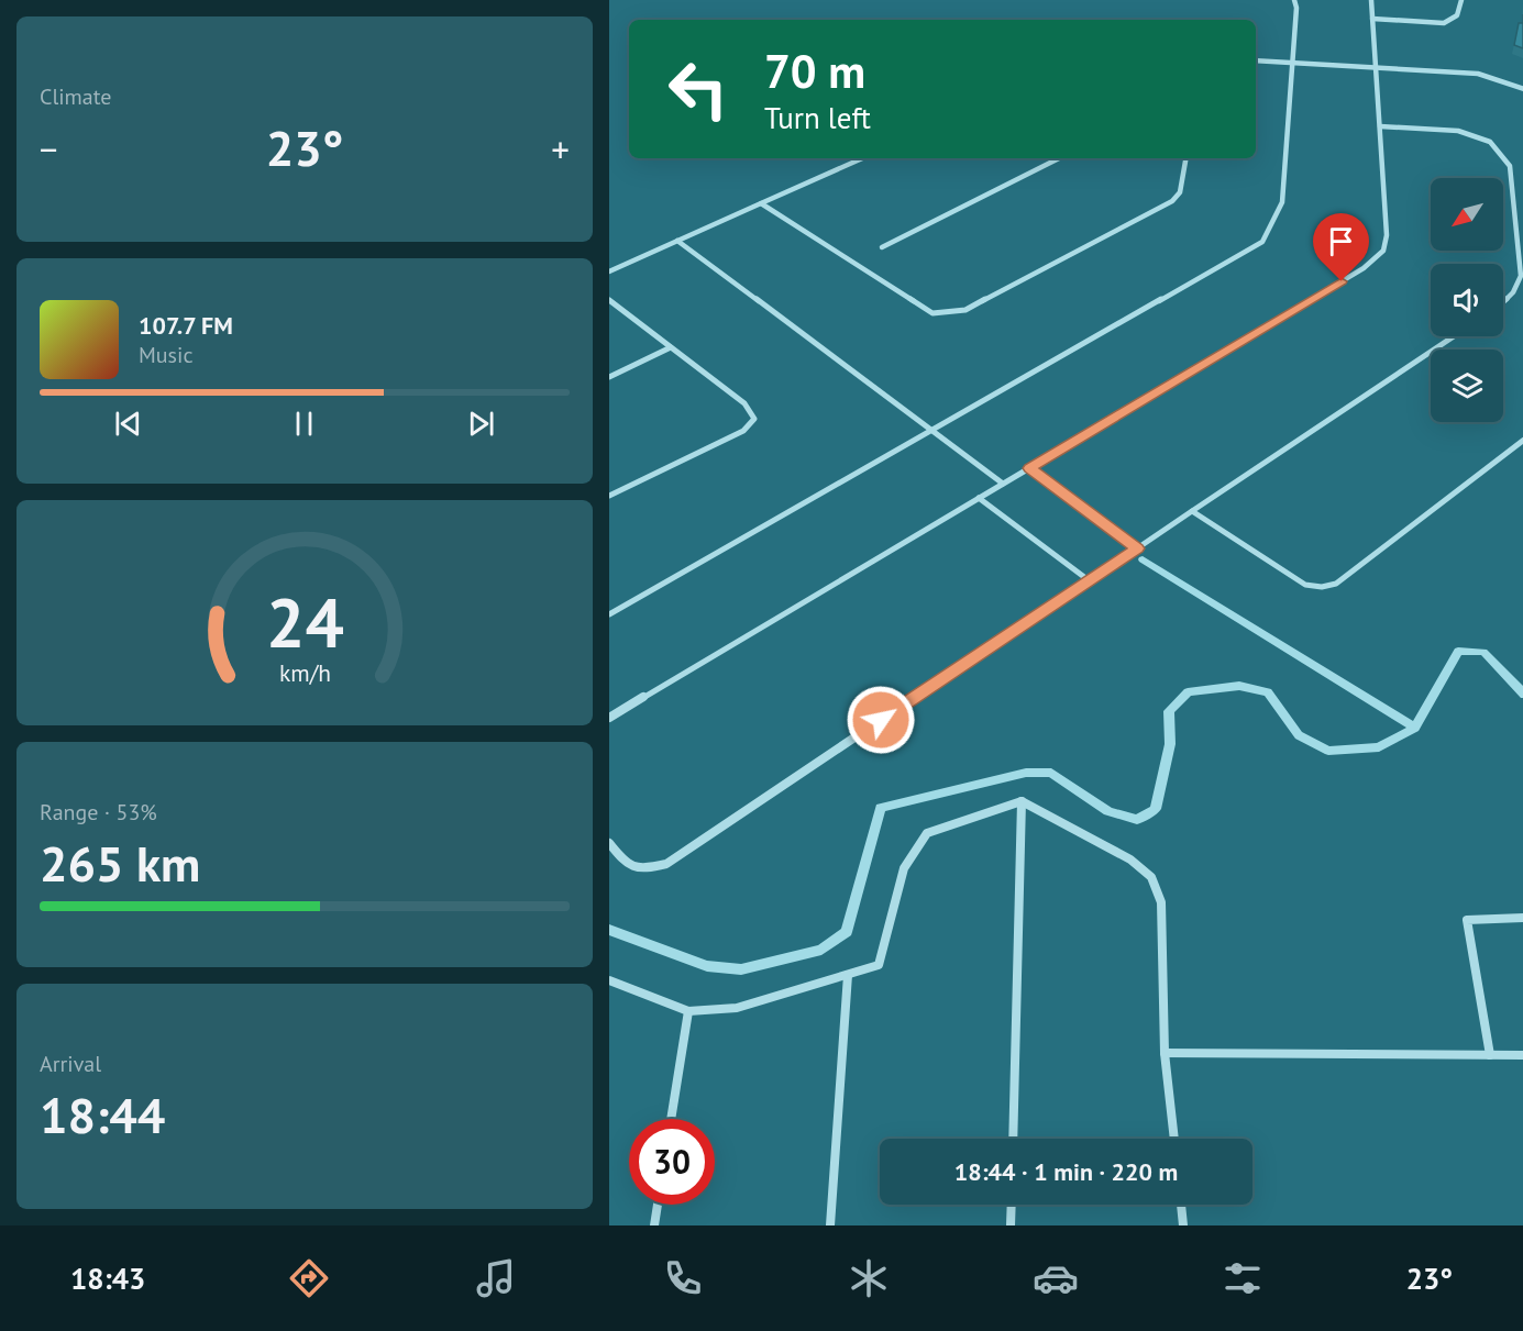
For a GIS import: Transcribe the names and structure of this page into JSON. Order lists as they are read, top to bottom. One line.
{"north":"bottom left","page":{"tile":["Climate",["Range · 53%","265 km"],["Arrival","18:44"]],"turn":["70 m","Turn left"],"heat":["−","23°","+"],"song":["107.7 FM","Music"],"limit":"30","trip":"18:44 · 1 min · 220 m","tabs":["18:43","23°"],"gauge":["24","km/h"]}}
